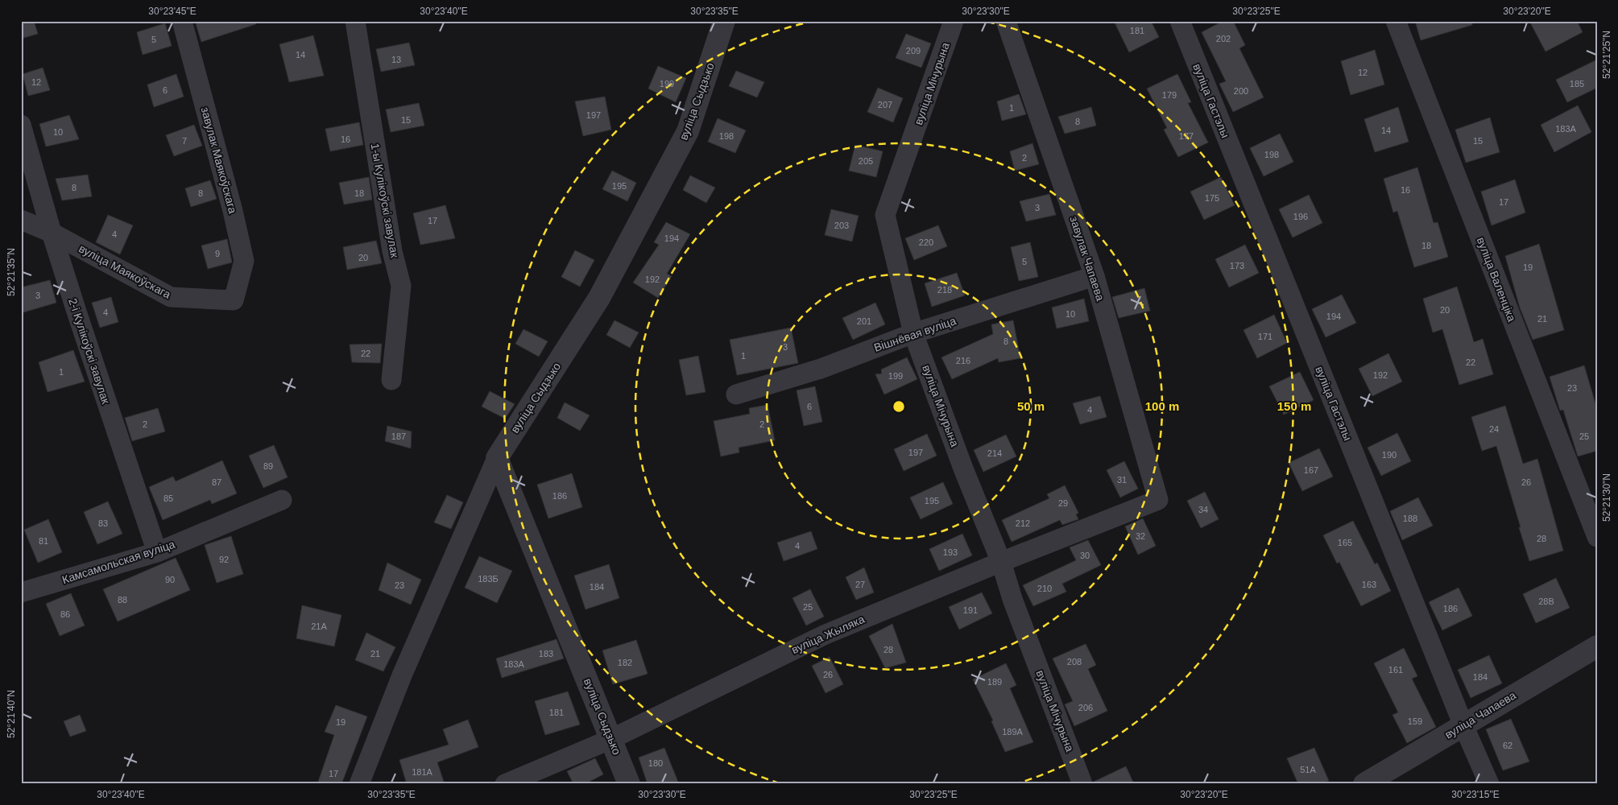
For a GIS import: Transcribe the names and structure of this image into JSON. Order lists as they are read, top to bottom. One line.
{"streets":{"street":["вуліца Мічурына","вуліца Гастэлы","вуліца Сыдзько","завулак Маякоўскага","1-ы Кулікоўскі завулак","завулак Чапаева","вуліца Маякоўскага","вуліца Валенціка","Вішнёвая вуліца","2-і Кулікоўскі завулак","Камсамольская вуліца","вуліца Жыляка","вуліца Чапаева"]},"crossings":[["вуліца Мічурына","Вішнёвая вуліца"],["вуліца Мічурына","вуліца Жыляка"],["вуліца Гастэлы","вуліца Чапаева"],["вуліца Сыдзько","вуліца Жыляка"],["завулак Маякоўскага","вуліца Маякоўскага"],["завулак Чапаева","Вішнёвая вуліца"],["завулак Чапаева","вуліца Жыляка"],["вуліца Маякоўскага","2-і Кулікоўскі завулак"],["2-і Кулікоўскі завулак","Камсамольская вуліца"]],"house_numbers":["181","202","5","209","14","13","12","12","199","185","6","200","179","207","1","197","15","8","183А","14","10","198","177","16","7","15","198","2","205","195","8","16","8","18","175","17","3","196","17","203","4","194","220","18","9","20","5","173","19","192","218","3","20","4","10","194","21","201","171","8","3","22","1","216","22","1","192","199","23","6","4","2","2","24","187","25","197","214","190","89","167","31","87","26","186","85","195","29","34","188","83","212","32","28","81","165","4","193","30","92","183Б","90","27","163","23","184","210","88","28В","25","186","191","86","21А","28","21","183","208","182","183А","161","26","184","189","206","181","159","19","189А","62","180","51А","181А","17"],"coordinates":["30°23'45\"E","30°23'40\"E","30°23'35\"E","30°23'30\"E","30°23'25\"E","30°23'20\"E","52°21'25\"N","52°21'35\"N","52°21'30\"N","52°21'40\"N","30°23'15\"E"],"rings":["50 m","100 m","150 m"]}
